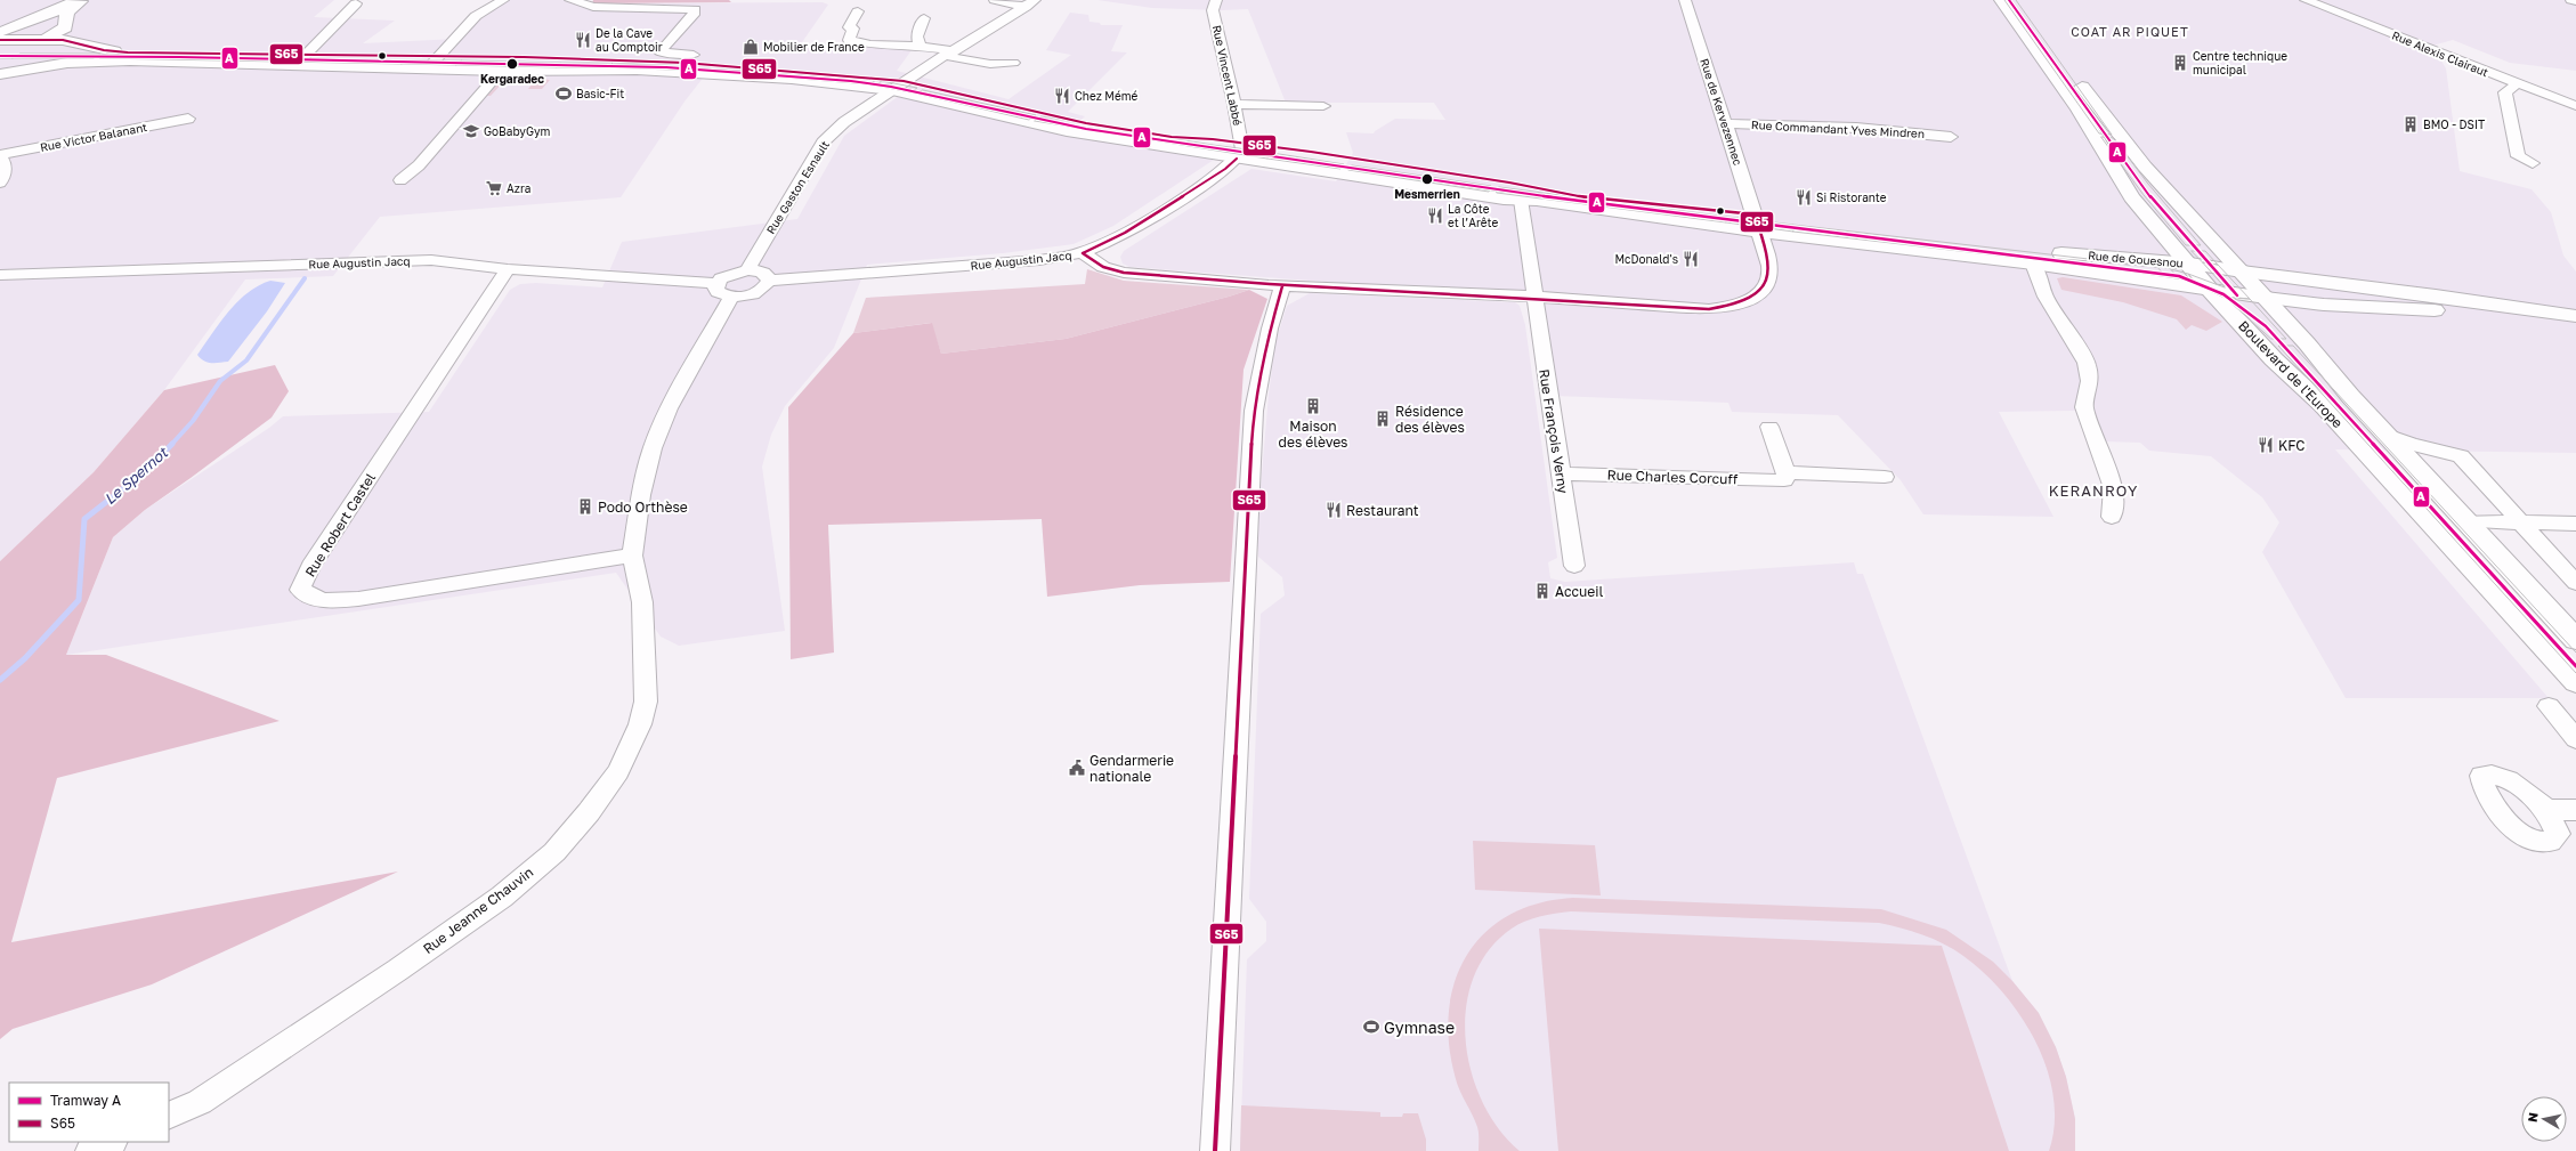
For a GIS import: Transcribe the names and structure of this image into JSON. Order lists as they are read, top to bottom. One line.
{"streets":{"main road":["Rue de Gouesnou","Boulevard de l'Europe"],"street":["Rue Alexis Clairaut","Rue Vincent Labbé","Rue de Kervezennec","Rue Commandant Yves Mindren","Rue Victor Balanant","Rue Gaston Esnault","Rue Augustin Jacq","Rue François Verny","Rue Charles Corcuff","Rue Robert Castel","Rue Jeanne Chauvin"]},"crossings":[["Rue Vincent Labbé","Rue de Gouesnou"],["Rue Vincent Labbé","Rue Augustin Jacq"],["Rue de Kervezennec","Rue Commandant Yves Mindren"],["Rue de Kervezennec","Rue de Gouesnou"],["Rue de Kervezennec","Rue François Verny"],["Rue Gaston Esnault","Rue de Gouesnou"],["Rue de Gouesnou","Rue Augustin Jacq"],["Rue de Gouesnou","Boulevard de l'Europe"],["Rue de Gouesnou","Rue François Verny"],["Rue Augustin Jacq","Rue Robert Castel"],["Rue François Verny","Rue Charles Corcuff"],["Rue Robert Castel","Rue Jeanne Chauvin"]],"districts":["COAT AR PIQUET","KERANROY"],"water":["Le Spernot"],"places":{"restaurant":["De la Cave au Comptoir","Chez Mémé","Si Ristorante","La Côte et l’Arête","McDonald's","KFC","Restaurant"],"shop":["Mobilier de France"],"building":["Centre technique municipal","BMO - DSIT","Maison des élèves","Résidence des élèves","Podo Orthèse","Accueil"],"other":["Kergaradec","Mesmerrien"],"sports":["Basic-Fit","Gymnase"],"school or university":["GoBabyGym"],"supermarket":["Azra"],"public building":["Gendarmerie nationale"]},"lines":["tram line A","transit line S65"],"legend":["Tramway A","S65"],"north":"left"}
